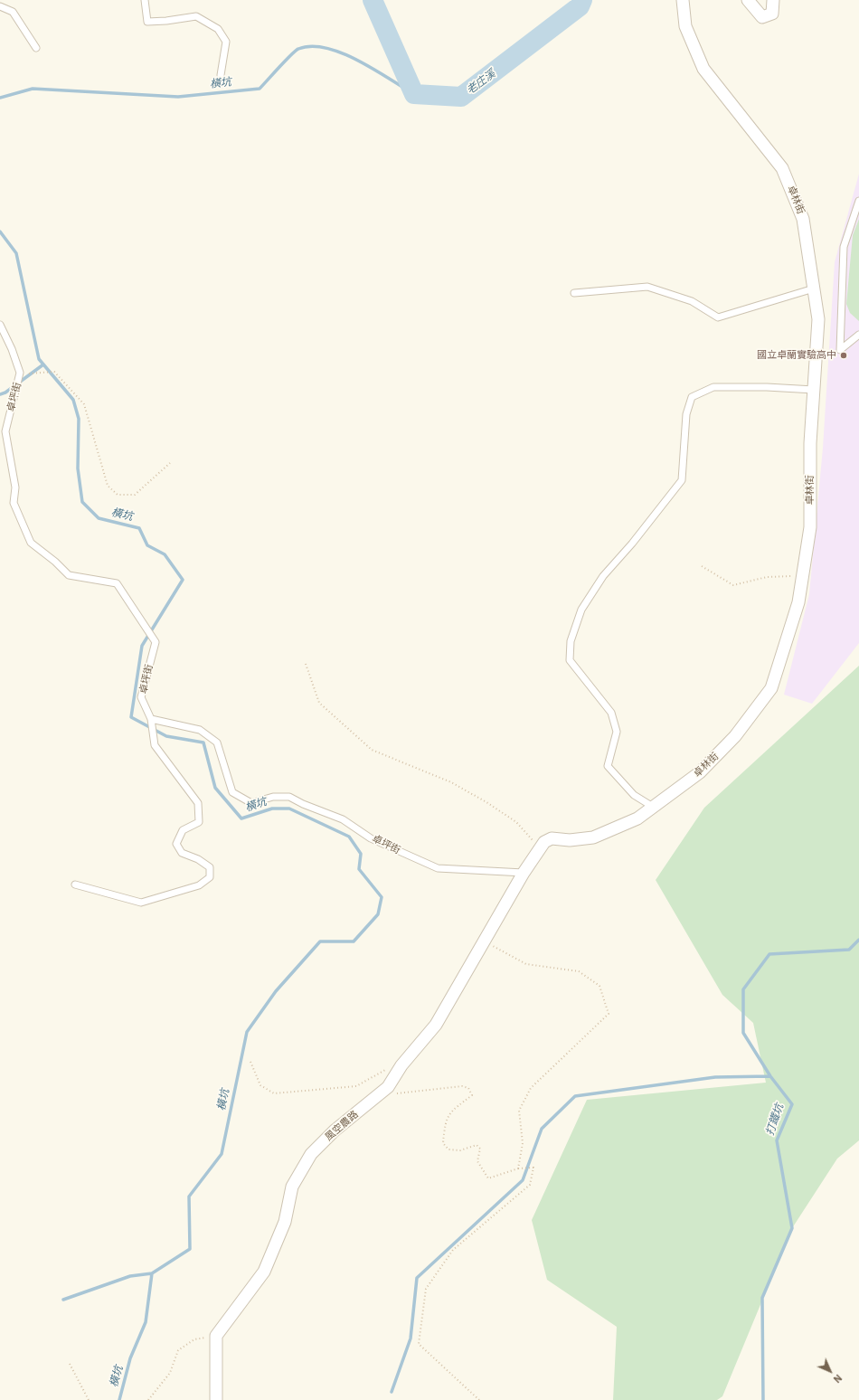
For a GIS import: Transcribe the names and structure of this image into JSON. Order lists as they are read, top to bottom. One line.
{"streets":{"street":["卓林街","風空農路"],"lane":["卓坪街"]},"crossings":[["卓林街","卓坪街"],["卓林街","風空農路"],["卓坪街","風空農路"]],"water":["老庄溪","橫坑","打鐵坑"],"places":["國立卓蘭實驗高中"],"north":"bottom right"}
